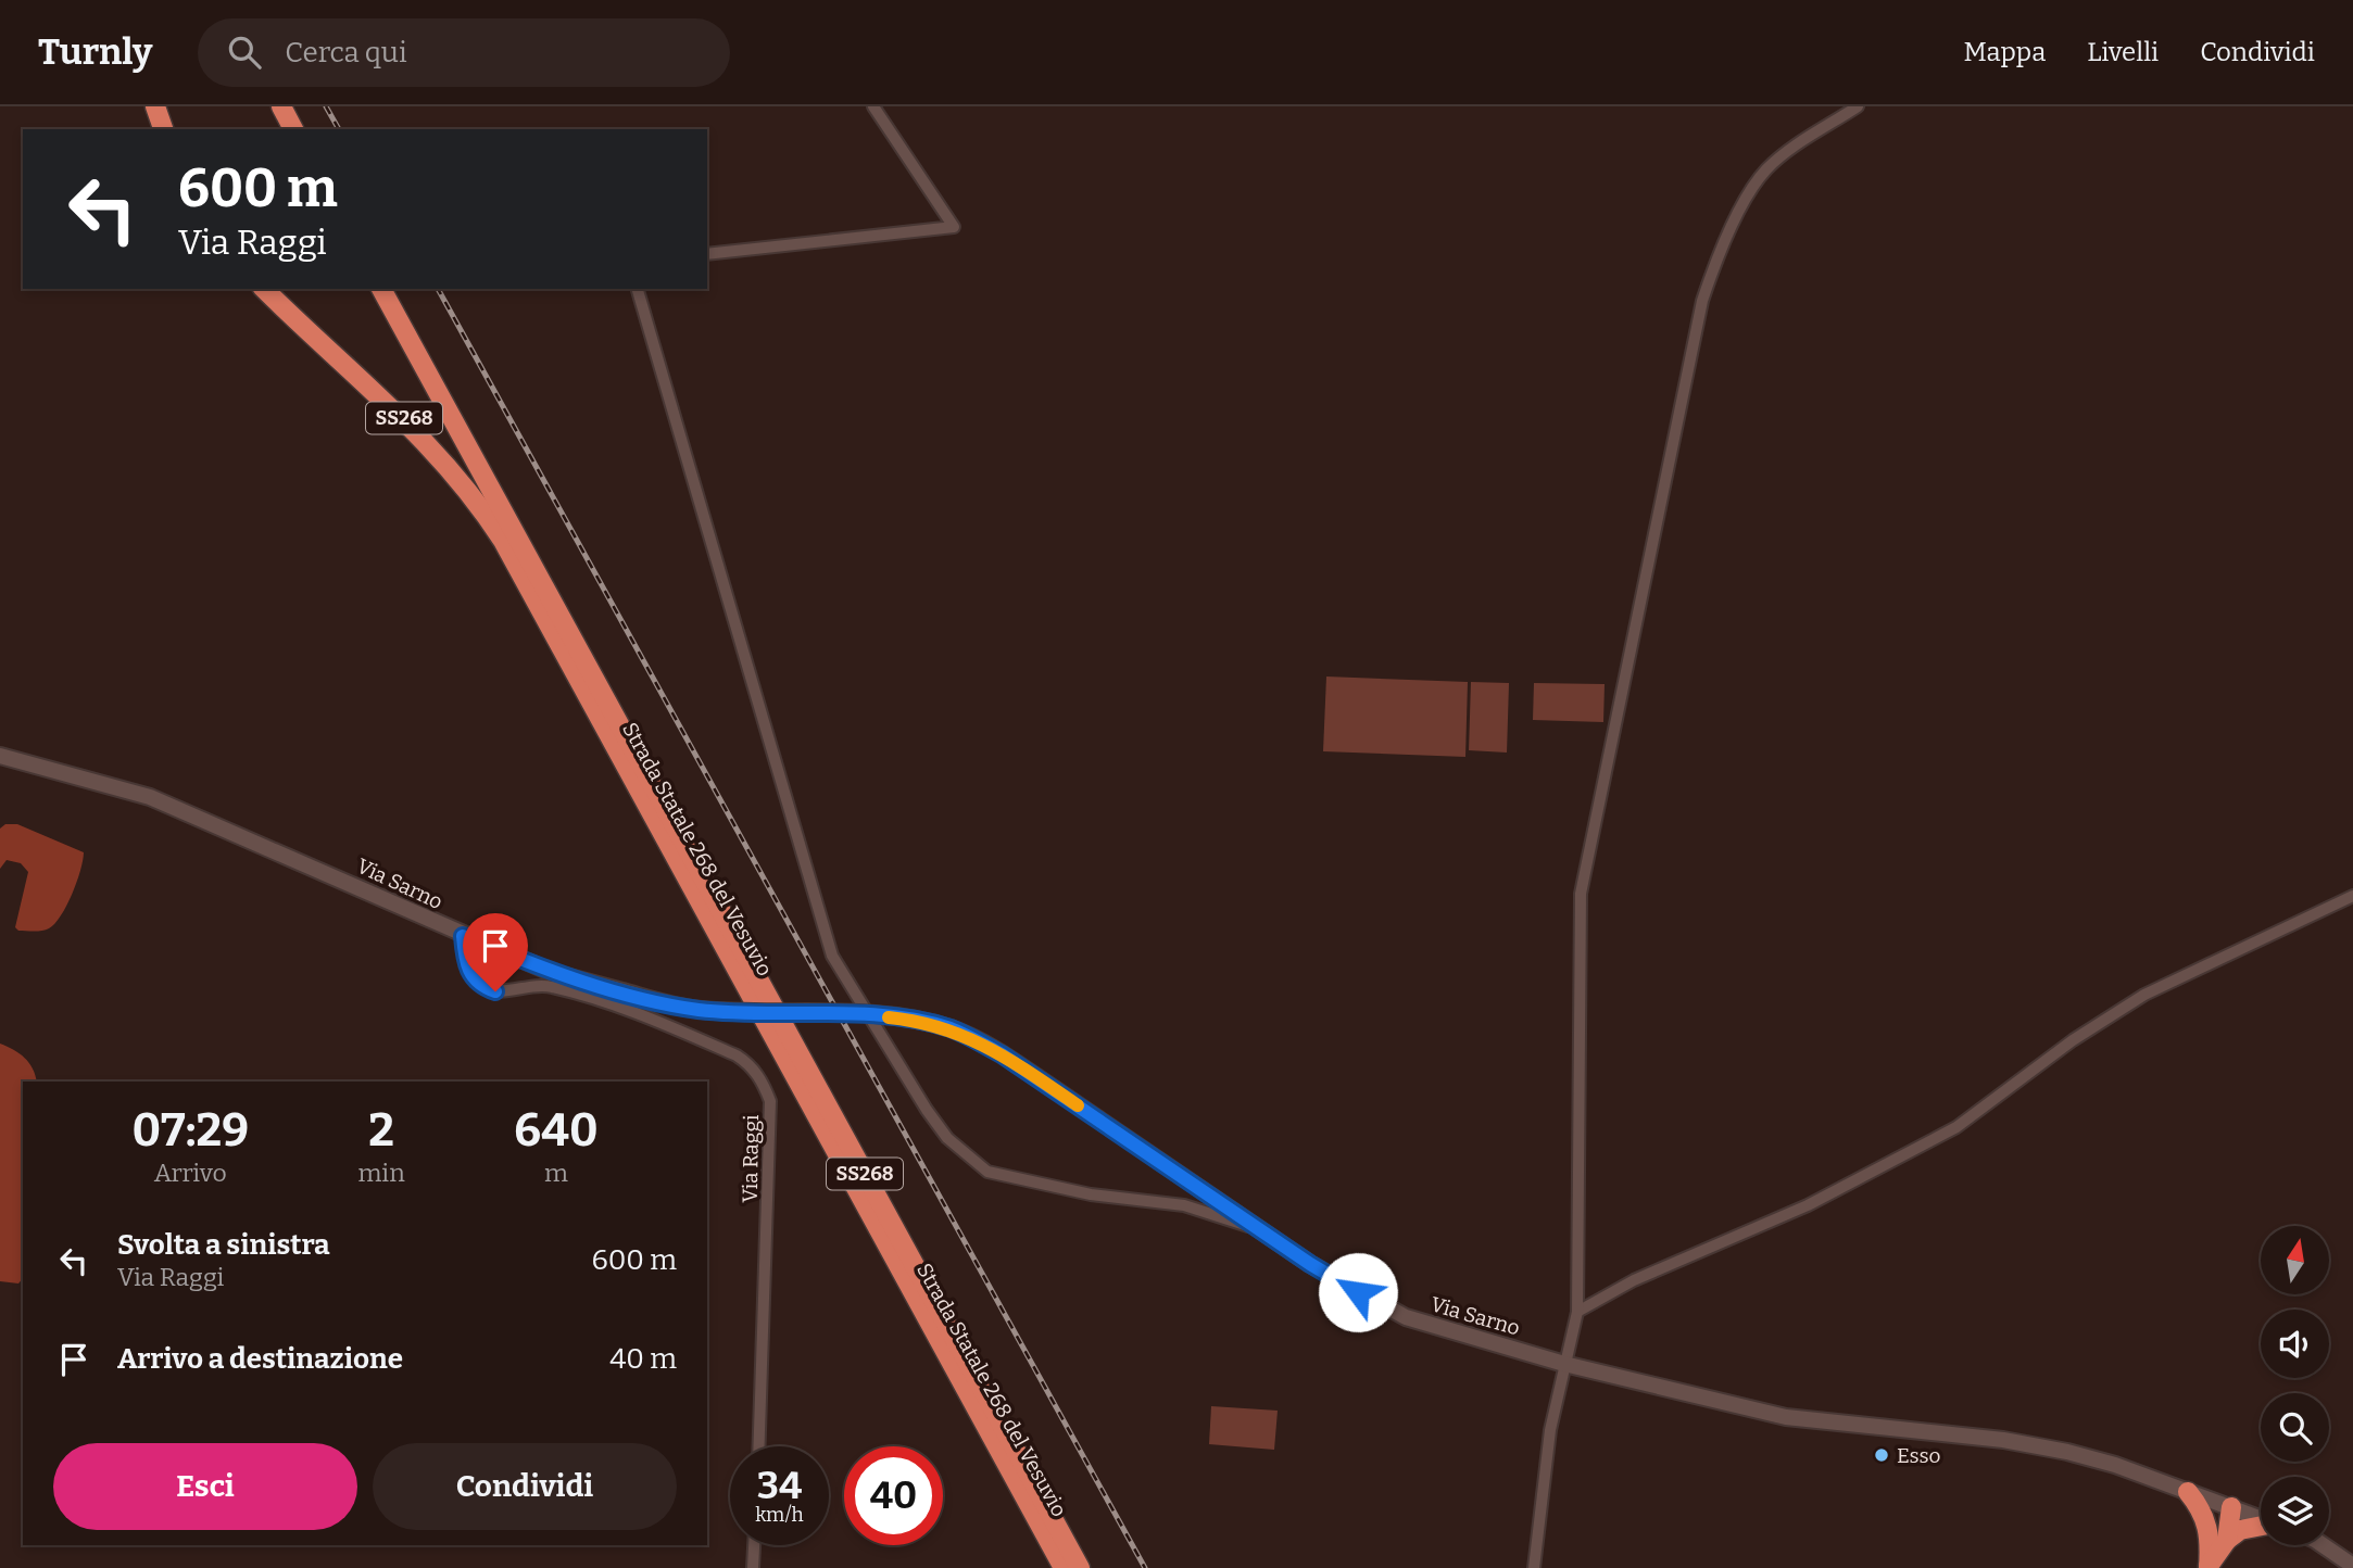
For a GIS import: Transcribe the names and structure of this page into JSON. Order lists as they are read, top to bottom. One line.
{"streets":{"highway":["SS268","Strada Statale 268 del Vesuvio"],"street":["Via Sarno","Via Raggi"]},"crossings":[["Via Sarno","Via Raggi"]],"places":["Esso"],"north":"top","page":{"header":"Turnly","search":"Cerca qui","nav":["Mappa","Livelli","Condividi"],"turn":["600 m","Via Raggi"],"eta":["07:29","Arrivo","2","min","640","m"],"list":[{"name":"Svolta a sinistra","note":"Via Raggi","value":"600 m"},{"name":"Arrivo a destinazione","value":"40 m"}],"buttons":["Esci","Condividi"],"speed":"34 km/h","limit":"40"}}
